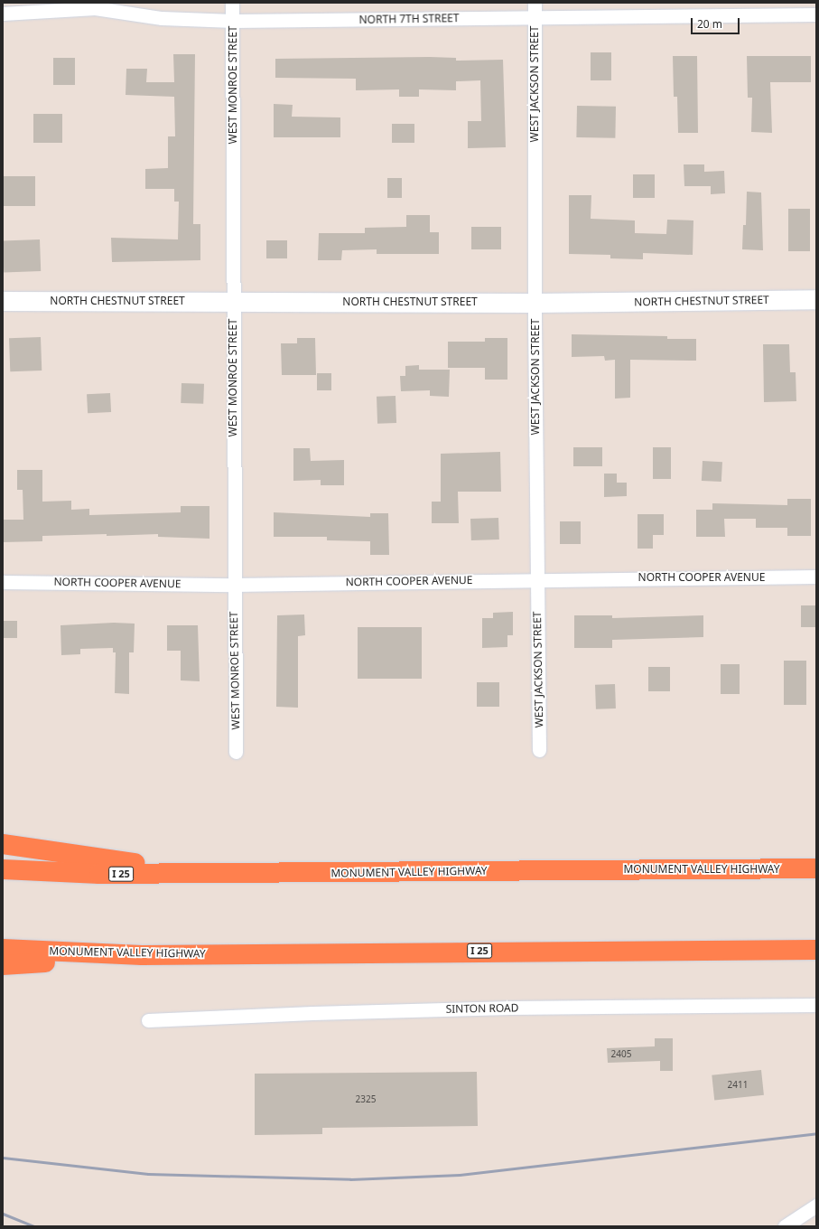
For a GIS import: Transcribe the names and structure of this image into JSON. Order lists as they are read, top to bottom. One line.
{"streets":{"highway":["MONUMENT VALLEY HIGHWAY","I 25"],"main road":["NORTH CHESTNUT STREET"],"street":["NORTH 7TH STREET","WEST JACKSON STREET","WEST MONROE STREET","NORTH COOPER AVENUE","SINTON ROAD"]},"crossings":[["NORTH 7TH STREET","WEST JACKSON STREET"],["NORTH 7TH STREET","WEST MONROE STREET"],["WEST JACKSON STREET","NORTH CHESTNUT STREET"],["WEST JACKSON STREET","NORTH COOPER AVENUE"],["WEST MONROE STREET","NORTH CHESTNUT STREET"],["WEST MONROE STREET","NORTH COOPER AVENUE"]],"house_numbers":["2405","2411","2325"],"scale_bar":"20 m"}
